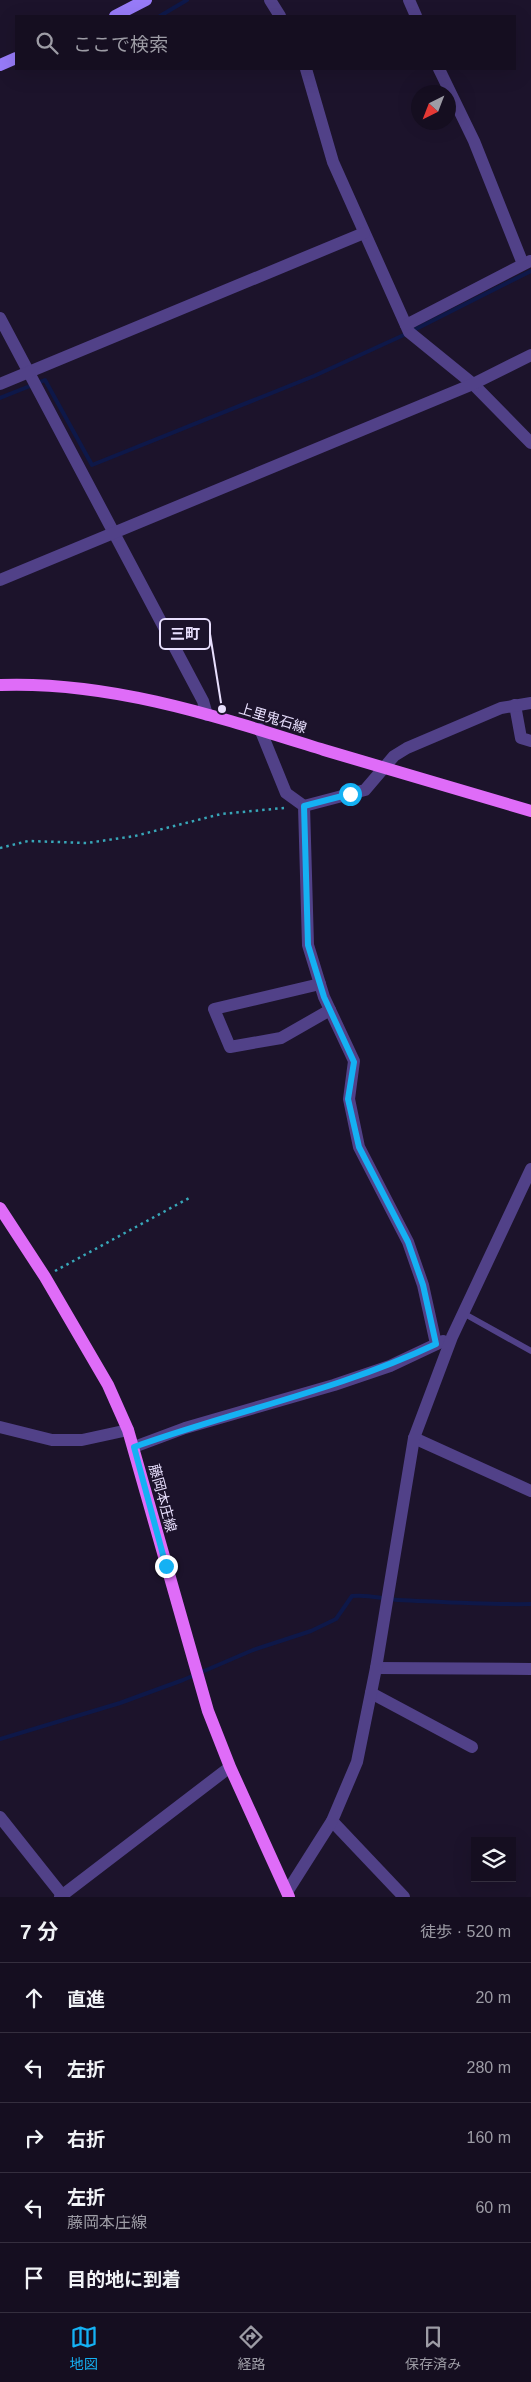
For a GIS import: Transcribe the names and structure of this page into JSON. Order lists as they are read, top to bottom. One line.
{"streets":{"main road":["上里鬼石線","藤岡本庄線"]},"places":["三町"],"north":"bottom left","page":{"search":"ここで検索","heading":["7 分","徒歩 · 520 m"],"list":[["直進","20 m"],["左折","280 m"],["右折","160 m"],["左折","藤岡本庄線","60 m"],"目的地に到着"],"nav":["地図","経路","保存済み"]}}
